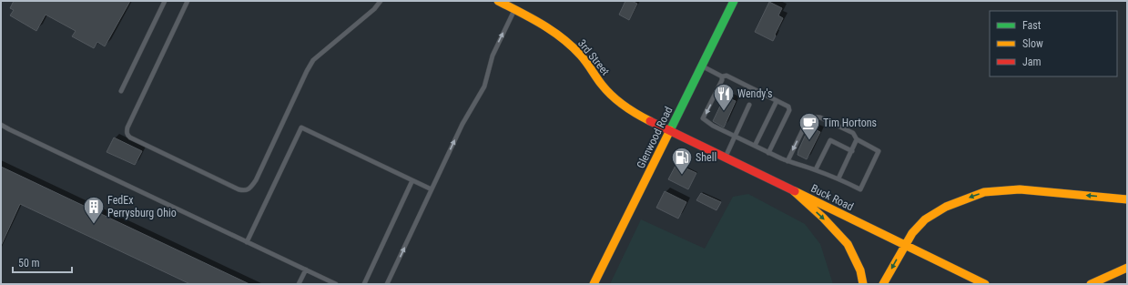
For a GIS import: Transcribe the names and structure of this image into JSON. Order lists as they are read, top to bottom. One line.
{"streets":{"main road":["3rd Street","Glenwood Road","Buck Road"]},"crossings":[["3rd Street","Glenwood Road"],["3rd Street","Buck Road"],["Glenwood Road","Buck Road"]],"places":{"restaurant":["Wendy's"],"cafe":["Tim Hortons"],"fuel station":["Shell"],"building":["FedEx Perrysburg Ohio"]},"legend":["Fast","Slow","Jam"],"scale_bar":"50 m"}
